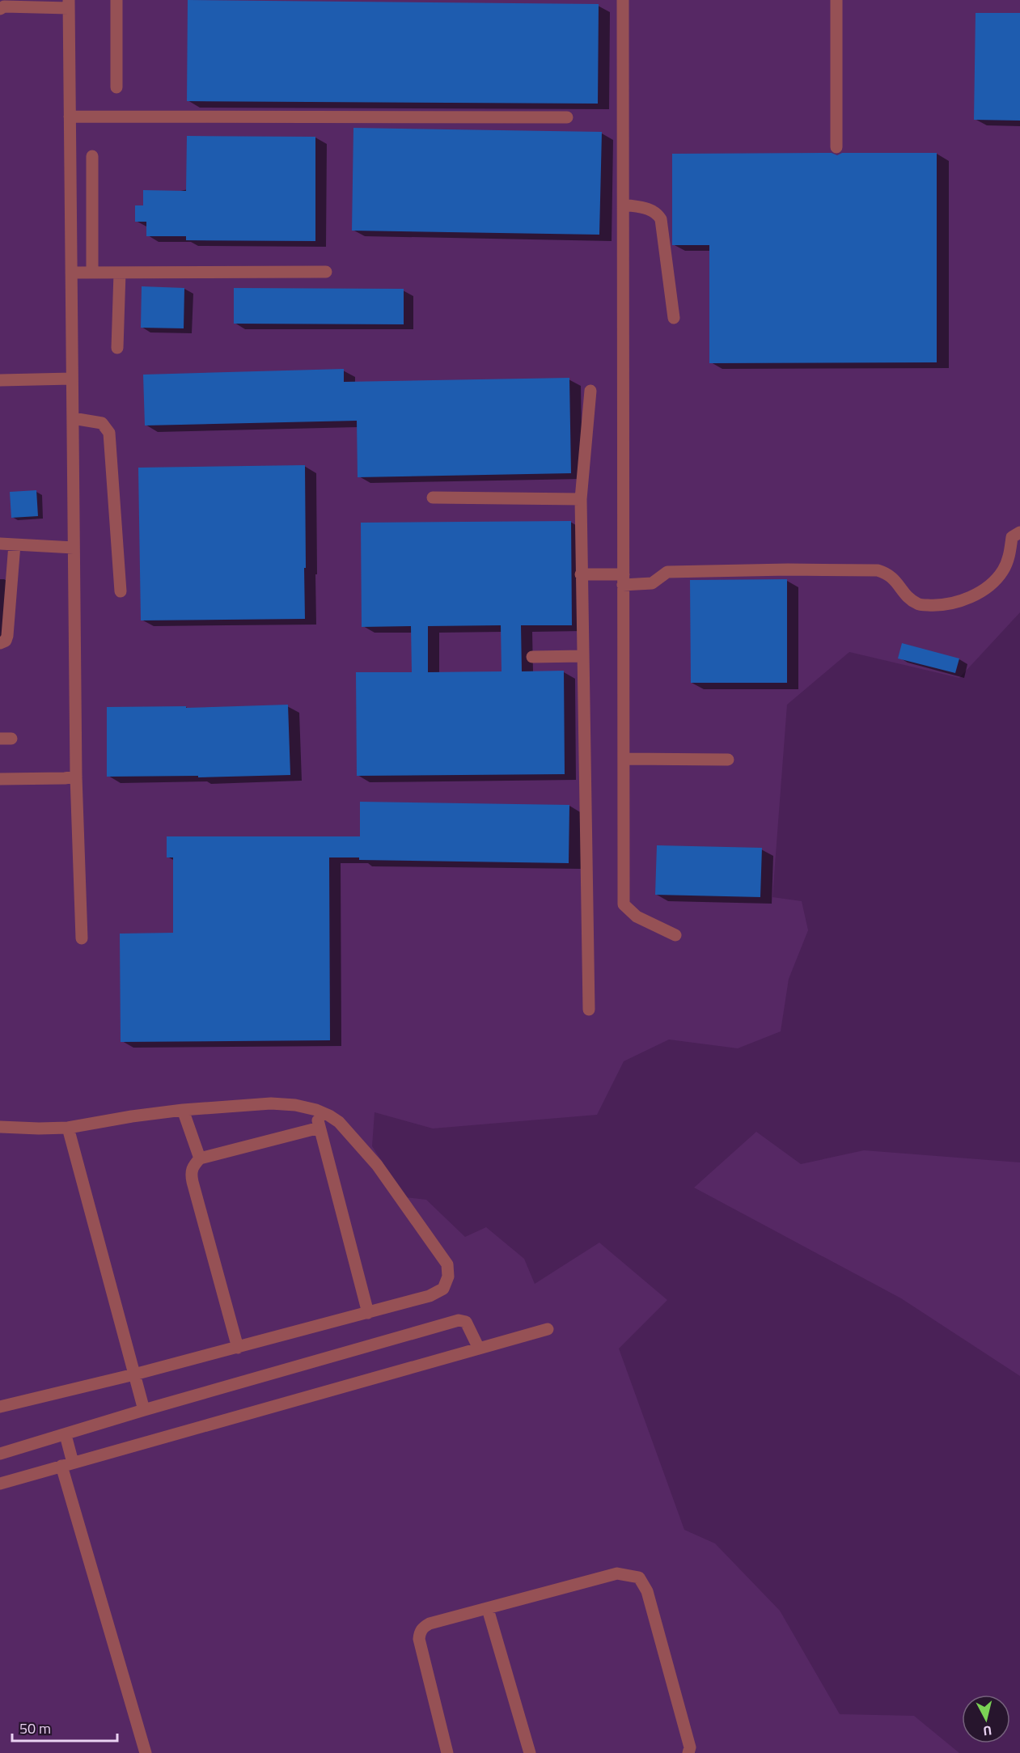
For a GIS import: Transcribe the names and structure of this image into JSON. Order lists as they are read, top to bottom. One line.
{"scale_bar":"50 m","north":"bottom"}
